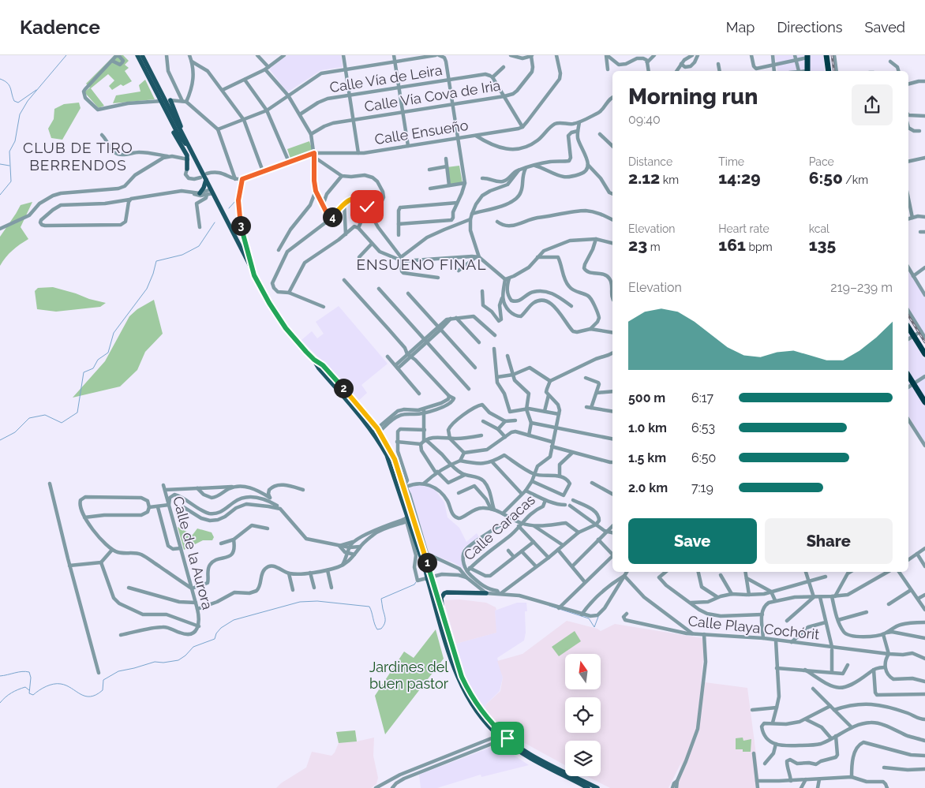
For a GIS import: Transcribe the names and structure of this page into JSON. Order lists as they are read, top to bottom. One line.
{"streets":{"street":["Calle Vía de Leira","Calle Vía Cova de Iria","Calle Ensueño","Calle Caracas","Calle de la Aurora","Calle Playa Cochórit"]},"districts":["CLUB DE TIRO BERRENDOS","ENSUENO FINAL"],"parks":["Jardines del buen pastor"],"north":"top","page":{"header":"Kadence","nav":["Map","Directions","Saved"],"heading":["Morning run","09:40"],"stats":[["Distance","2.12 km"],["Time","14:29"],["Pace","6:50 /km"],["Elevation","23 m"],["Heart rate","161 bpm"],["kcal","135"]],"pins":["4","3","2","1"],"chart":["Elevation","219–239 m"],"list":[{"name":"500 m","note":"6:17"},{"name":"1.0 km","note":"6:53"},{"name":"1.5 km","note":"6:50"},{"name":"2.0 km","note":"7:19"}],"buttons":["Save","Share"]}}
